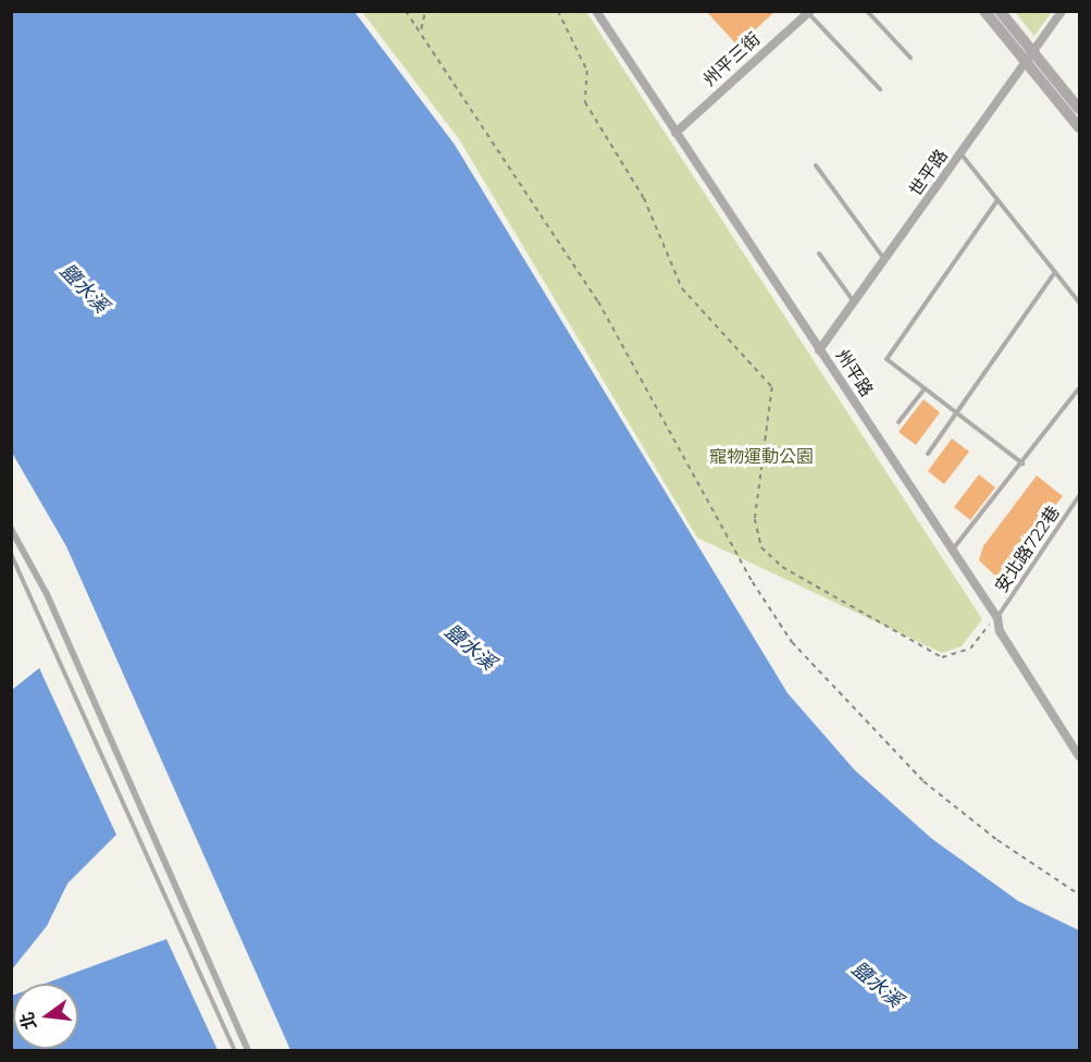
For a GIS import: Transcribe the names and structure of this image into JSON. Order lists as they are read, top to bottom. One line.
{"streets":{"street":["州平三街","世平路","州平路"],"lane":["安北路722巷"]},"crossings":[["州平三街","州平路"],["世平路","州平路"],["州平路","安北路722巷"]],"water":["鹽水溪"],"parks":["寵物運動公園"],"north":"left"}
